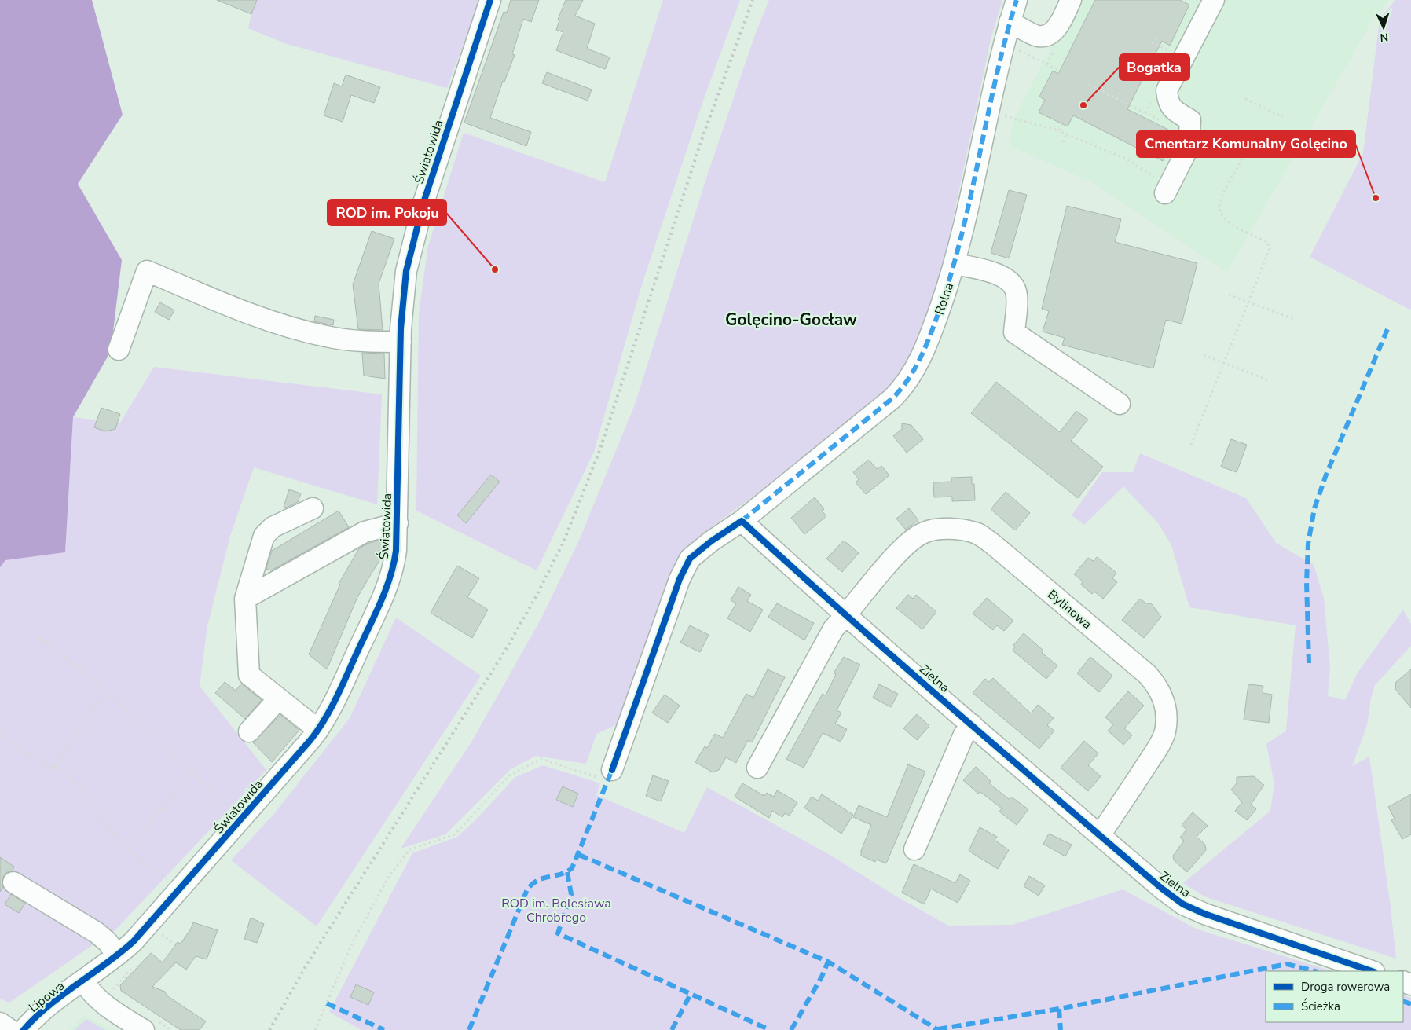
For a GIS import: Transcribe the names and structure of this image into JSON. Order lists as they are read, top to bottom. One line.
{"streets":{"street":["Światowida","Rolna","Bylinowa","Zielna","Lipowa"]},"crossings":[["Światowida","Lipowa"],["Rolna","Zielna"],["Bylinowa","Zielna"]],"districts":["Golęcino-Gocław"],"parks":["ROD im. Bolesława Chrobrego"],"places":["Bogatka","Cmentarz Komunalny Golęcino","ROD im. Pokoju"],"legend":["Droga rowerowa","Ścieżka"],"north":"bottom"}
